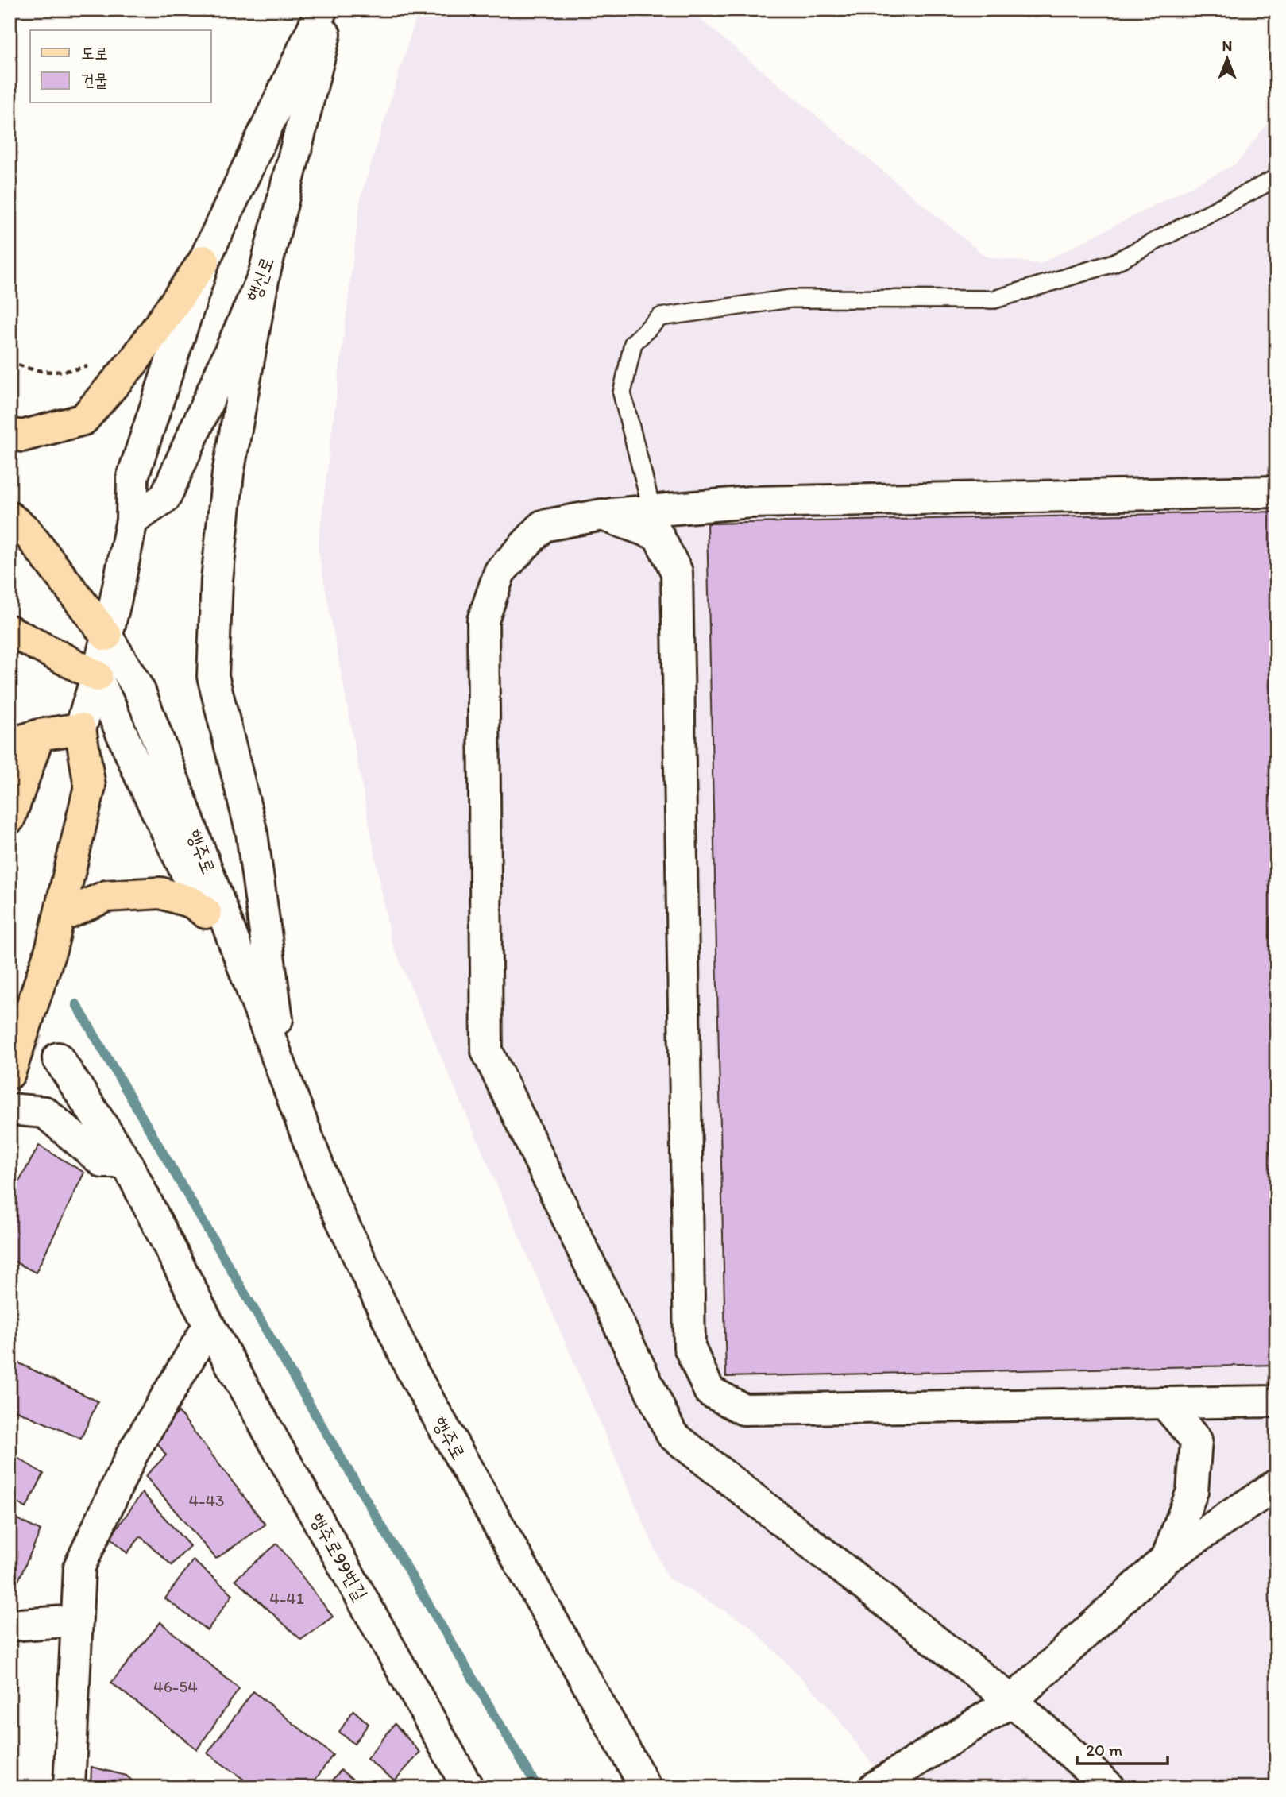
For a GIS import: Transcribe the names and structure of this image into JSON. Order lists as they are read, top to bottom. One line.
{"streets":{"street":["행신로","행주로","행주로99번길"]},"house_numbers":["4-43","4-41","46-54"],"legend":["도로","건물"],"scale_bar":"20 m","north":"top"}
